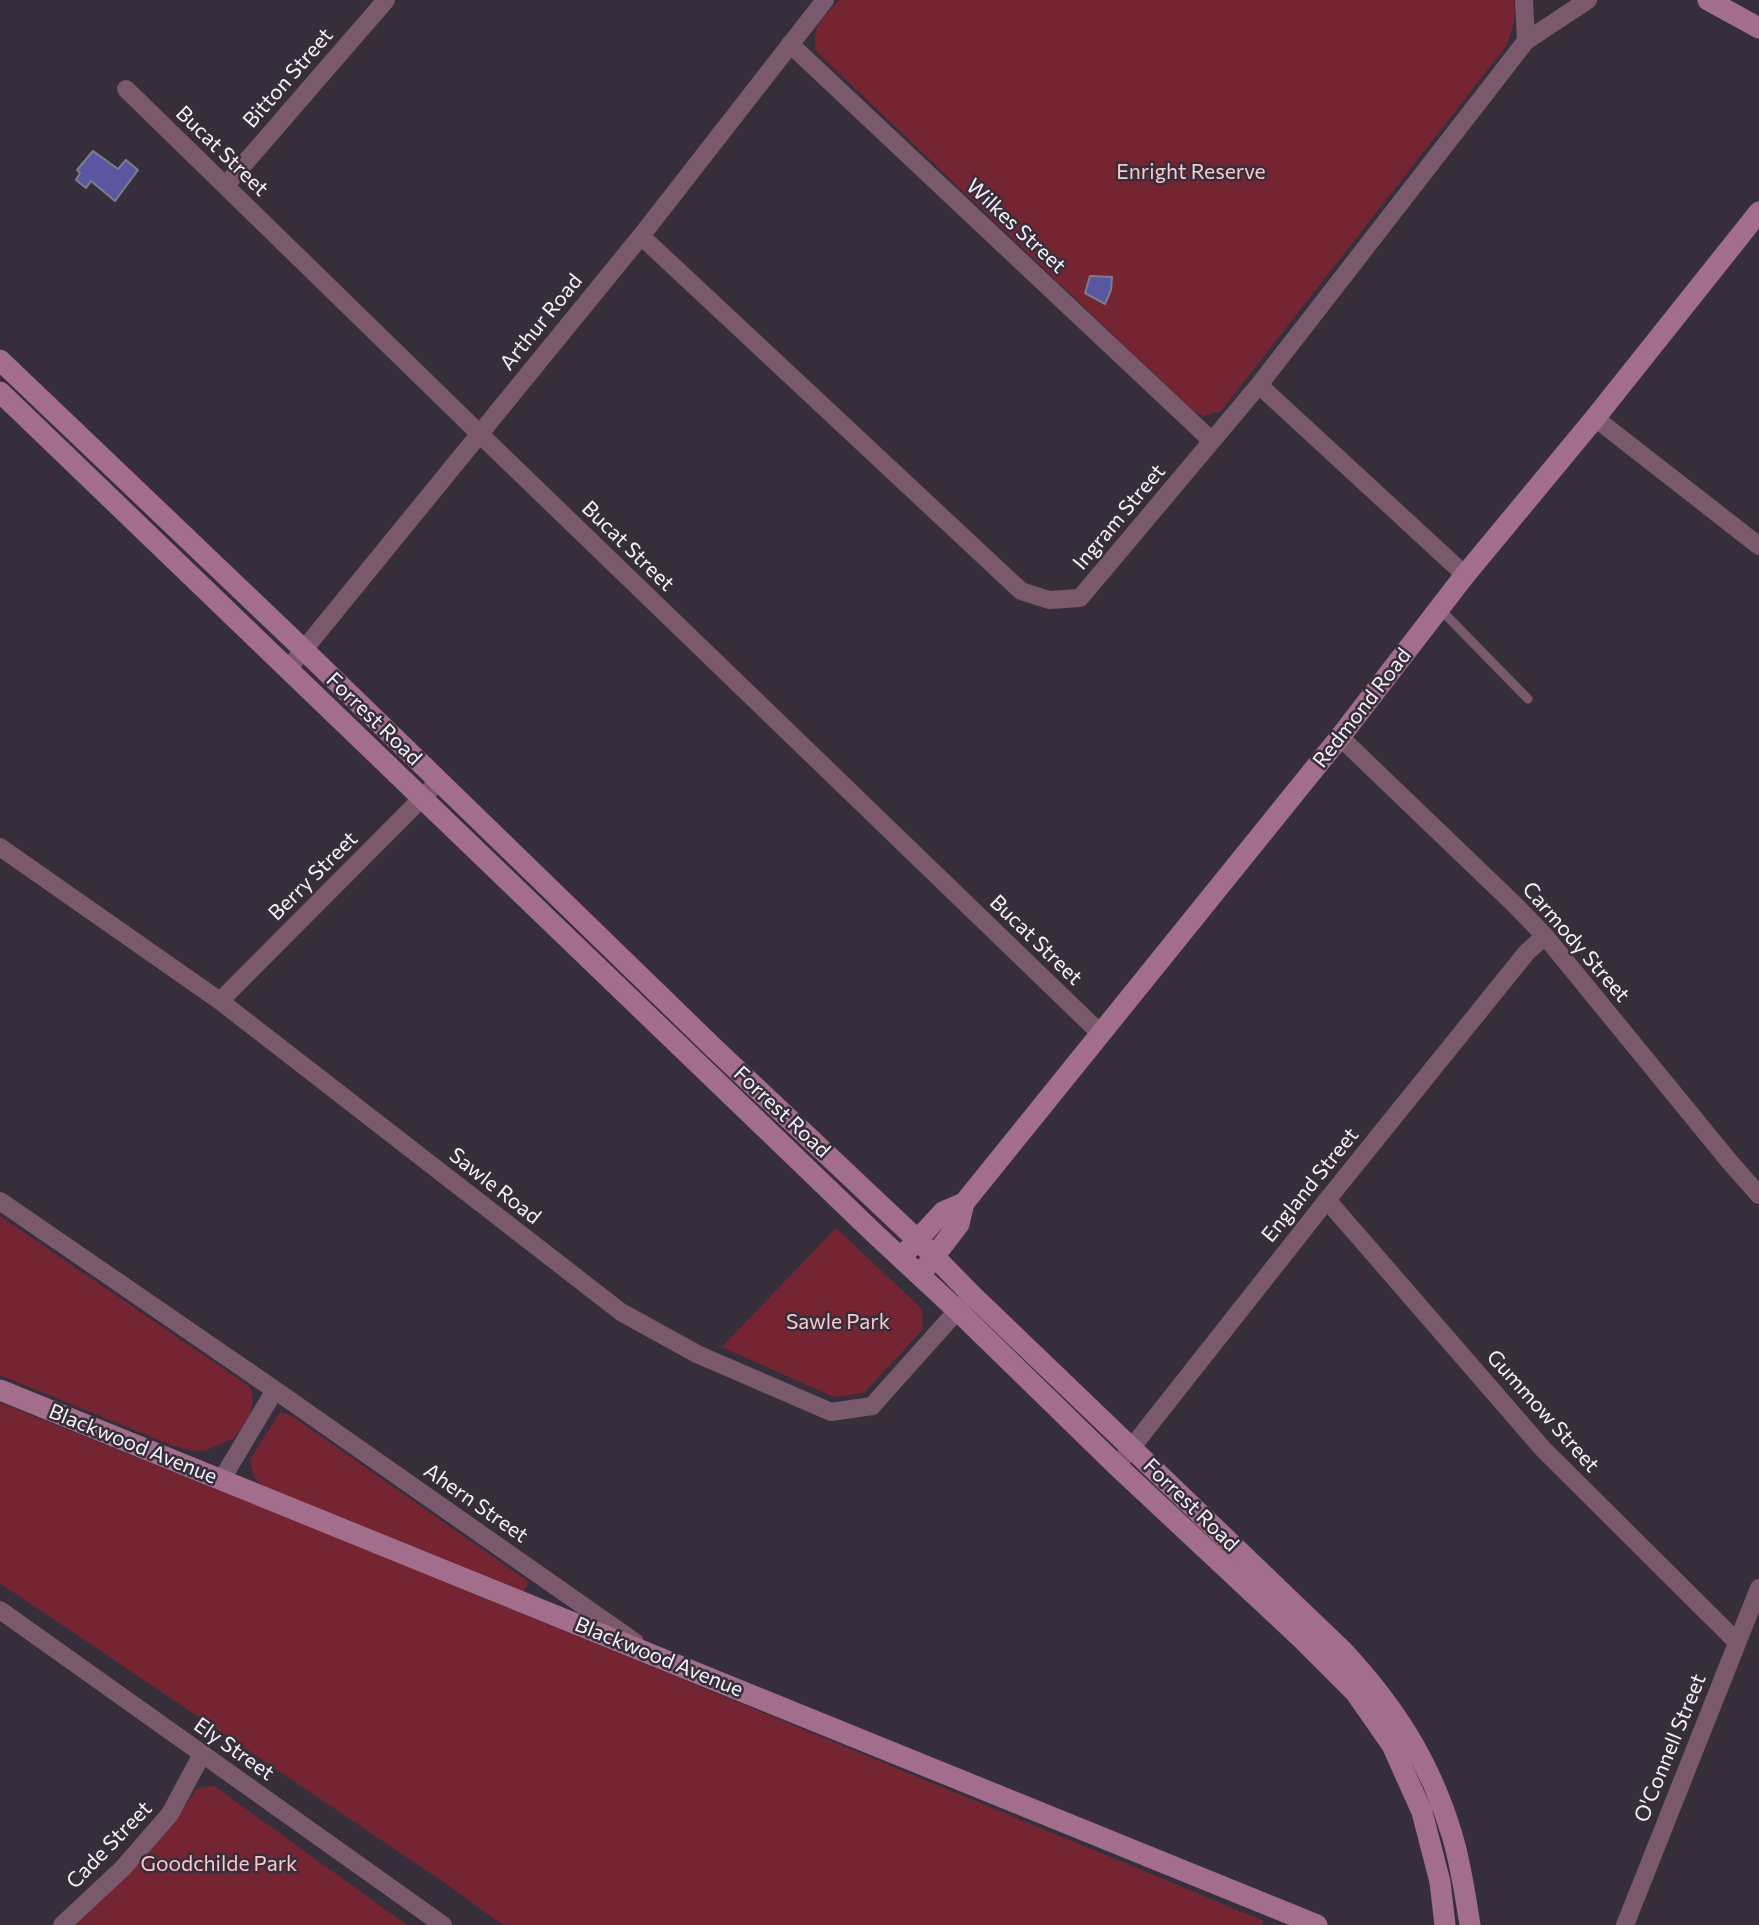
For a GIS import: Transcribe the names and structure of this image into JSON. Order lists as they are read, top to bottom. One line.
{"streets":{"main road":["Redmond Road","Forrest Road","Blackwood Avenue"],"street":["Bitton Street","Bucat Street","Wilkes Street","Arthur Road","Ingram Street","Berry Street","Carmody Street","England Street","Sawle Road","Gummow Street","Ahern Street","O'Connell Street","Ely Street","Cade Street"]},"crossings":[["Bitton Street","Bucat Street"],["Bucat Street","Arthur Road"],["Bucat Street","Redmond Road"],["Wilkes Street","Arthur Road"],["Wilkes Street","Ingram Street"],["Arthur Road","Ingram Street"],["Arthur Road","Forrest Road"],["Redmond Road","Forrest Road"],["Redmond Road","Carmody Street"],["Forrest Road","Berry Street"],["Forrest Road","England Street"],["Forrest Road","Sawle Road"],["Berry Street","Sawle Road"],["Carmody Street","England Street"],["England Street","Gummow Street"],["Gummow Street","O'Connell Street"],["Blackwood Avenue","Ahern Street"],["Ely Street","Cade Street"]],"parks":["Enright Reserve","Sawle Park","Goodchilde Park"]}
